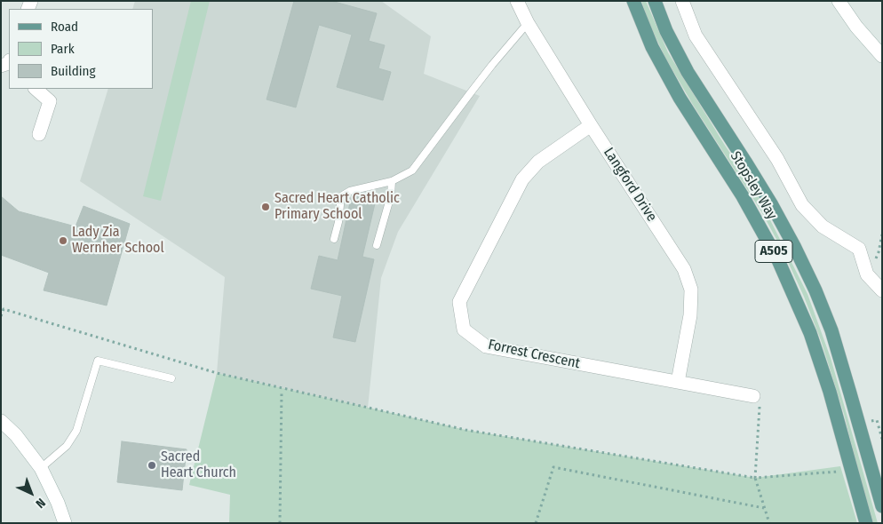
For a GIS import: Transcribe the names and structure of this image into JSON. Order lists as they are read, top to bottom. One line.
{"streets":{"main road":["Stopsley Way","A505"],"street":["Langford Drive","Forrest Crescent"]},"crossings":[["Langford Drive","Forrest Crescent"]],"places":["Sacred Heart Catholic Primary School","Lady Zia Wernher School","Sacred Heart Church"],"legend":["Road","Park","Building"],"north":"bottom right"}
